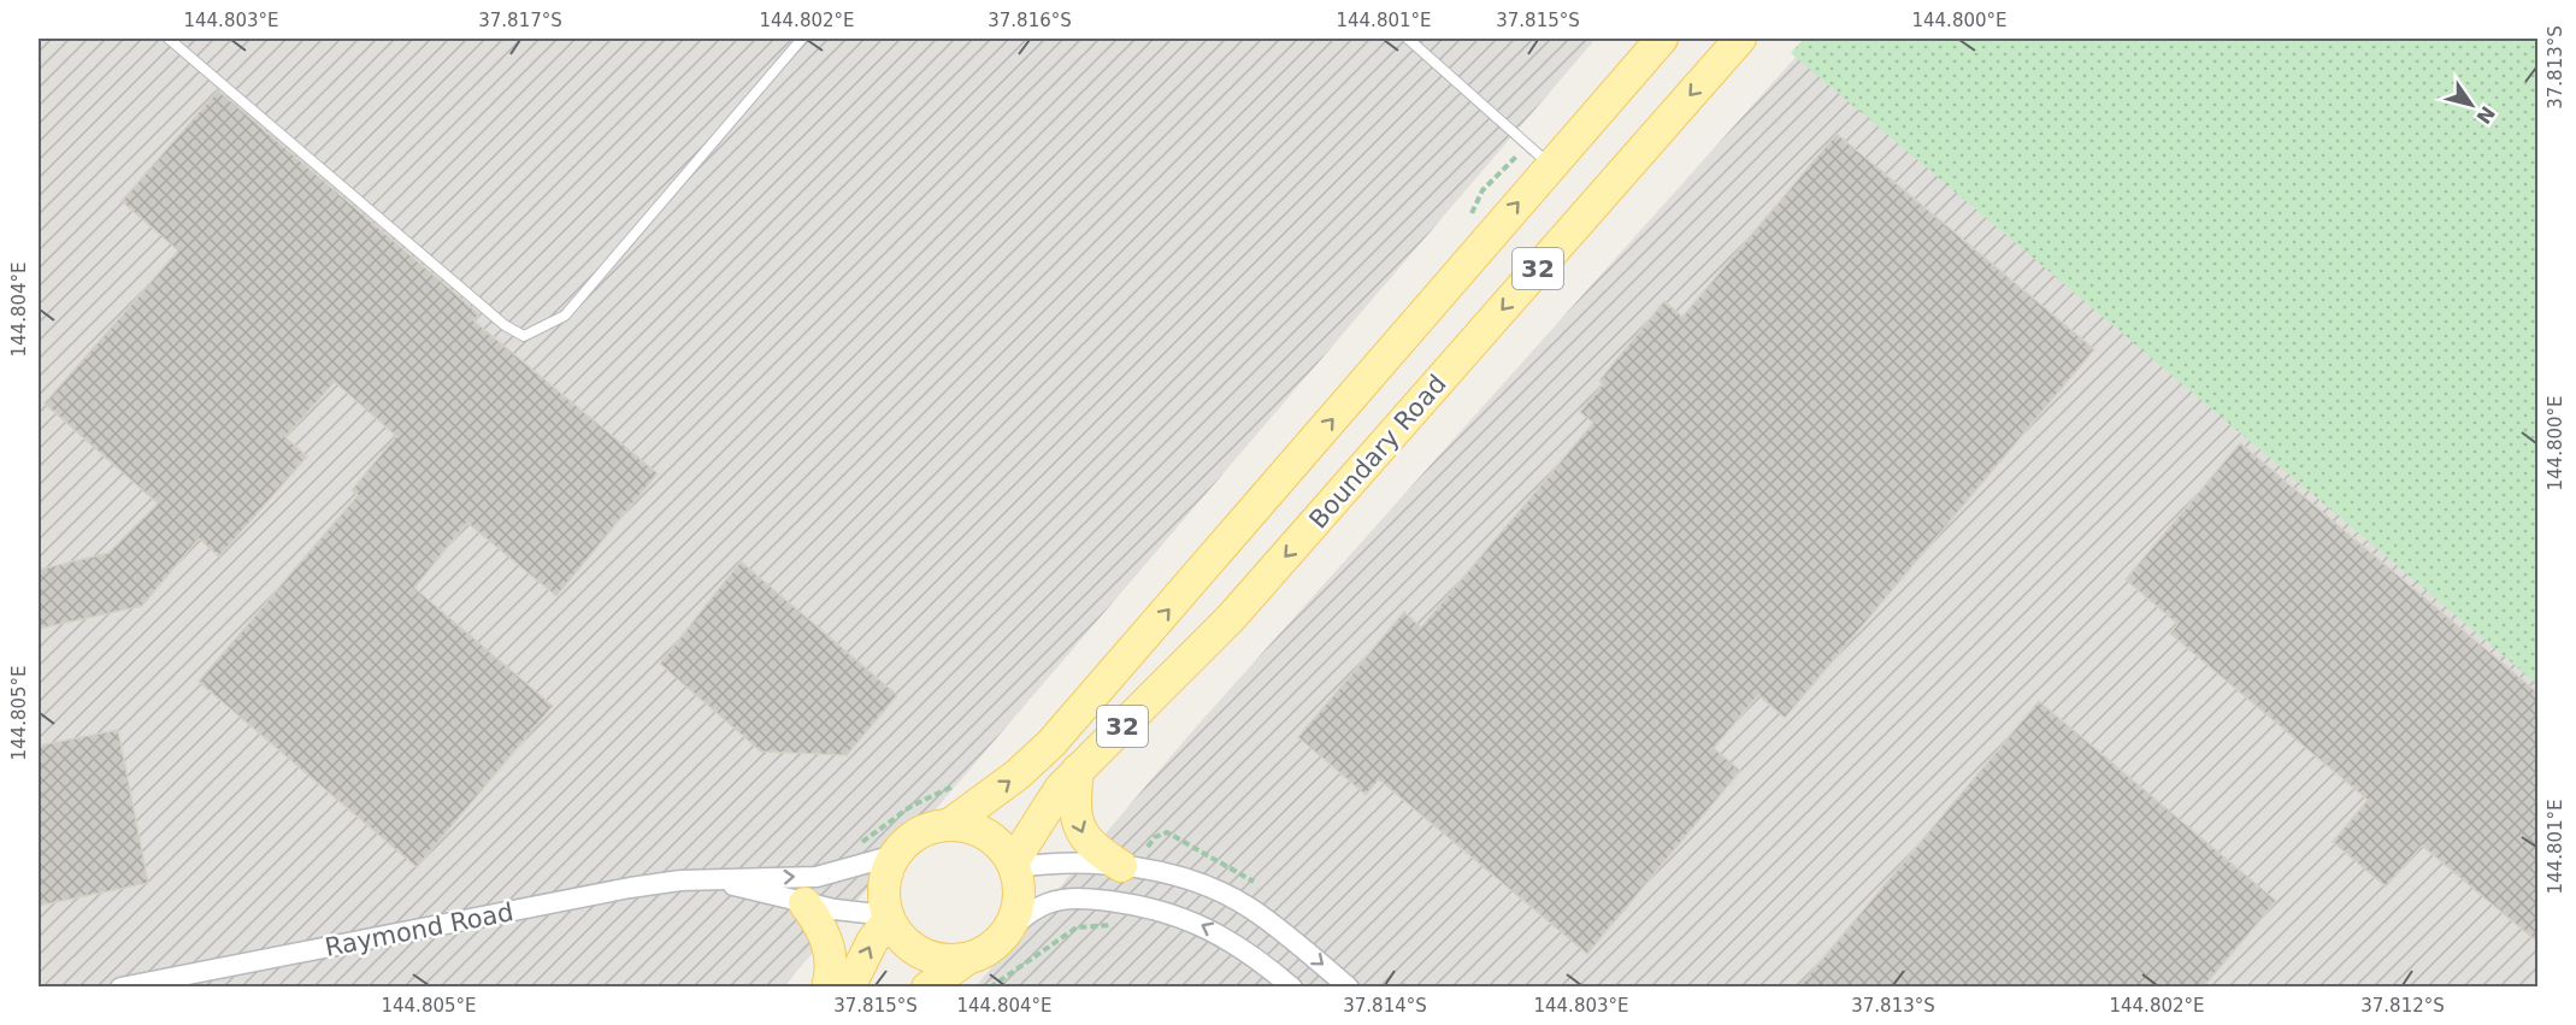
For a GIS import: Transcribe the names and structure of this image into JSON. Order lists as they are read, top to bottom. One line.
{"streets":{"main road":["32","Boundary Road"],"street":["Raymond Road"]},"crossings":[["32","Boundary Road"],["32","Raymond Road"],["Boundary Road","Raymond Road"]],"north":"bottom right","coordinates":["144.803°E","37.817°S","144.802°E","37.816°S","144.801°E","37.815°S","144.800°E","37.813°S","144.804°E","144.805°E","37.814°S","37.812°S"]}
